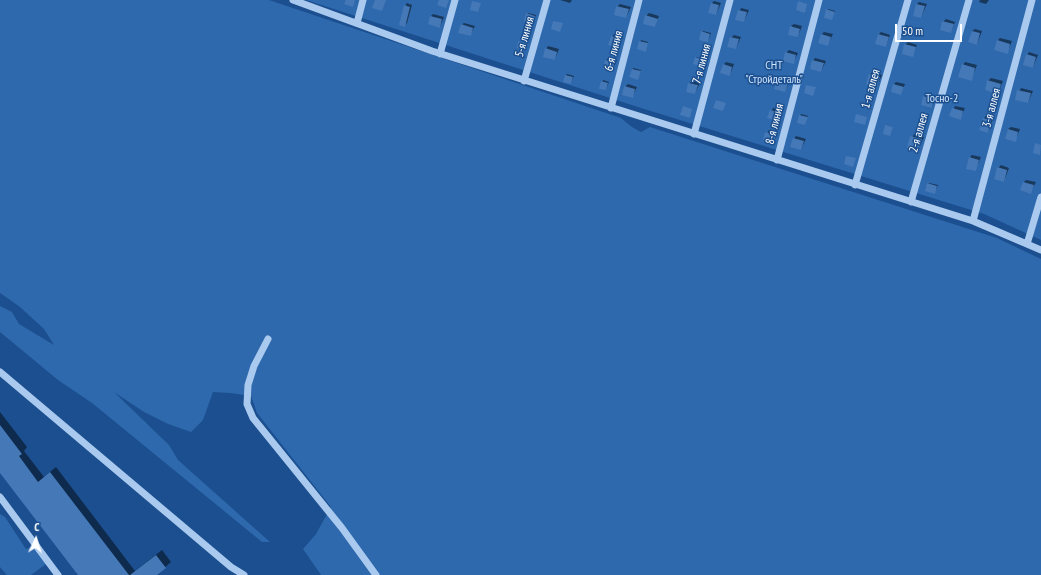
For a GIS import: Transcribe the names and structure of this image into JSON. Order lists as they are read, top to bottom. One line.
{"streets":{"street":["5-я линия","6-я линия","7-я линия","1-я аллея","3-я аллея","8-я линия","2-я аллея"]},"parks":["СНТ \"Стройдеталь\"","Тосно-2"],"scale_bar":"50 m","north":"top"}
